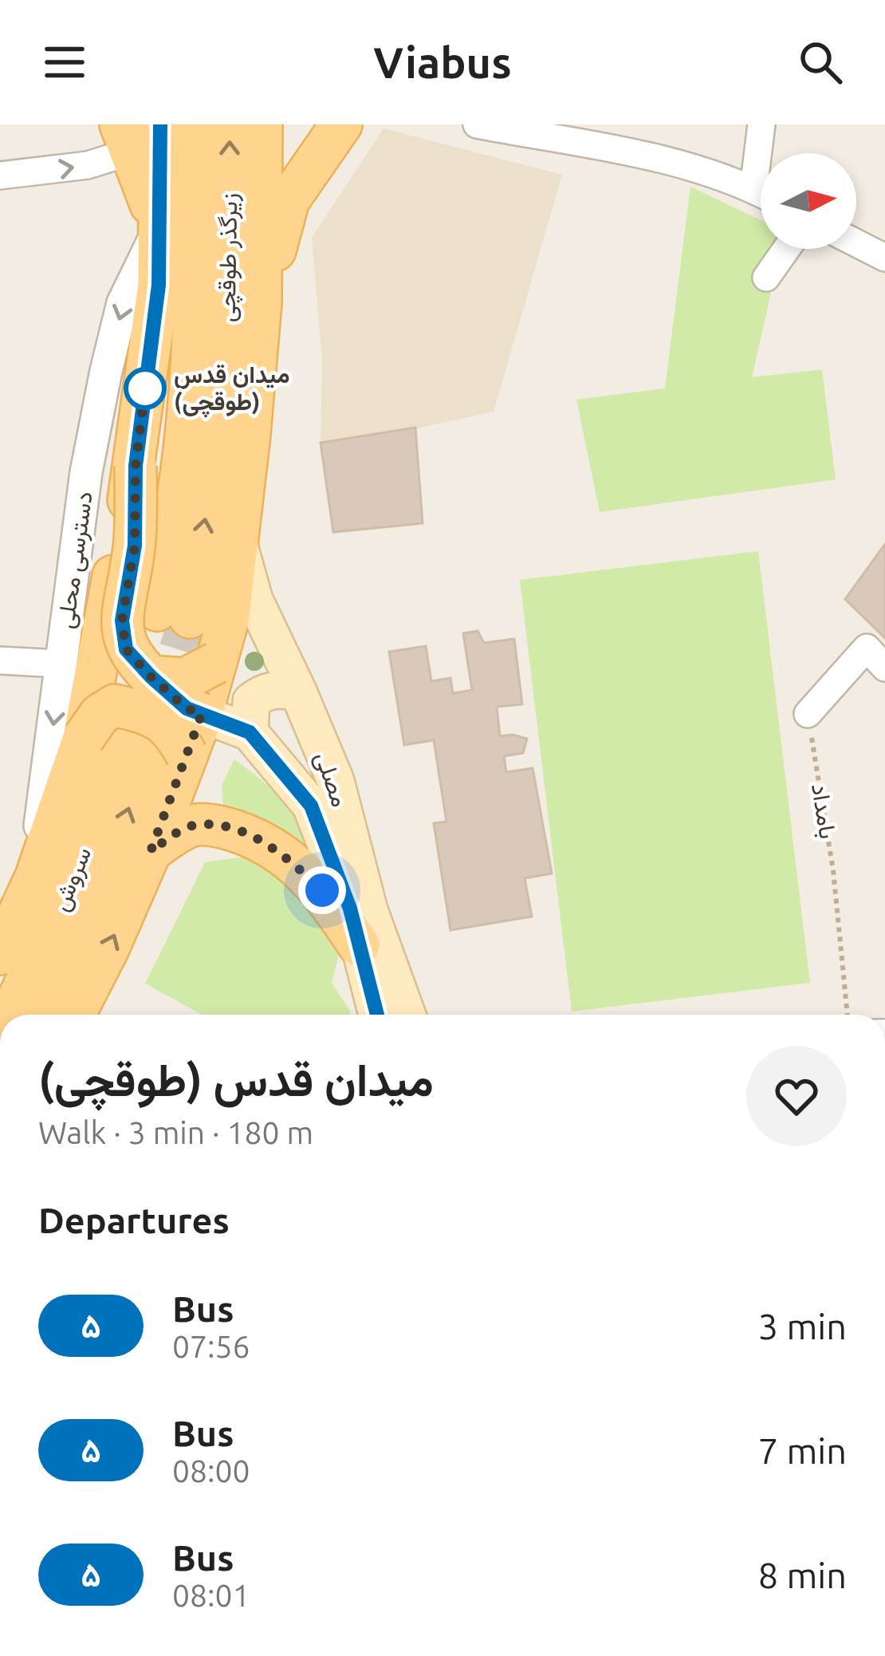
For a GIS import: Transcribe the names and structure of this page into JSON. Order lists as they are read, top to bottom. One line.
{"streets":{"main road":["زیرگذر طوقچی","مصلی","سروش"],"street":["دسترسی محلی"],"path":["بامداد"]},"one_way":["دسترسی محلی"],"places":["میدان قدس (طوقچی)"],"lines":["bus line ۵"],"north":"right","page":{"header":"Viabus","heading":[["میدان قدس (طوقچی)","Walk · 3 min · 180 m"],"Departures"],"list":[{"mark":"۵","name":"Bus","note":"07:56","value":"3 min"},{"mark":"۵","name":"Bus","note":"08:00","value":"7 min"},{"mark":"۵","name":"Bus","note":"08:01","value":"8 min"}]}}
